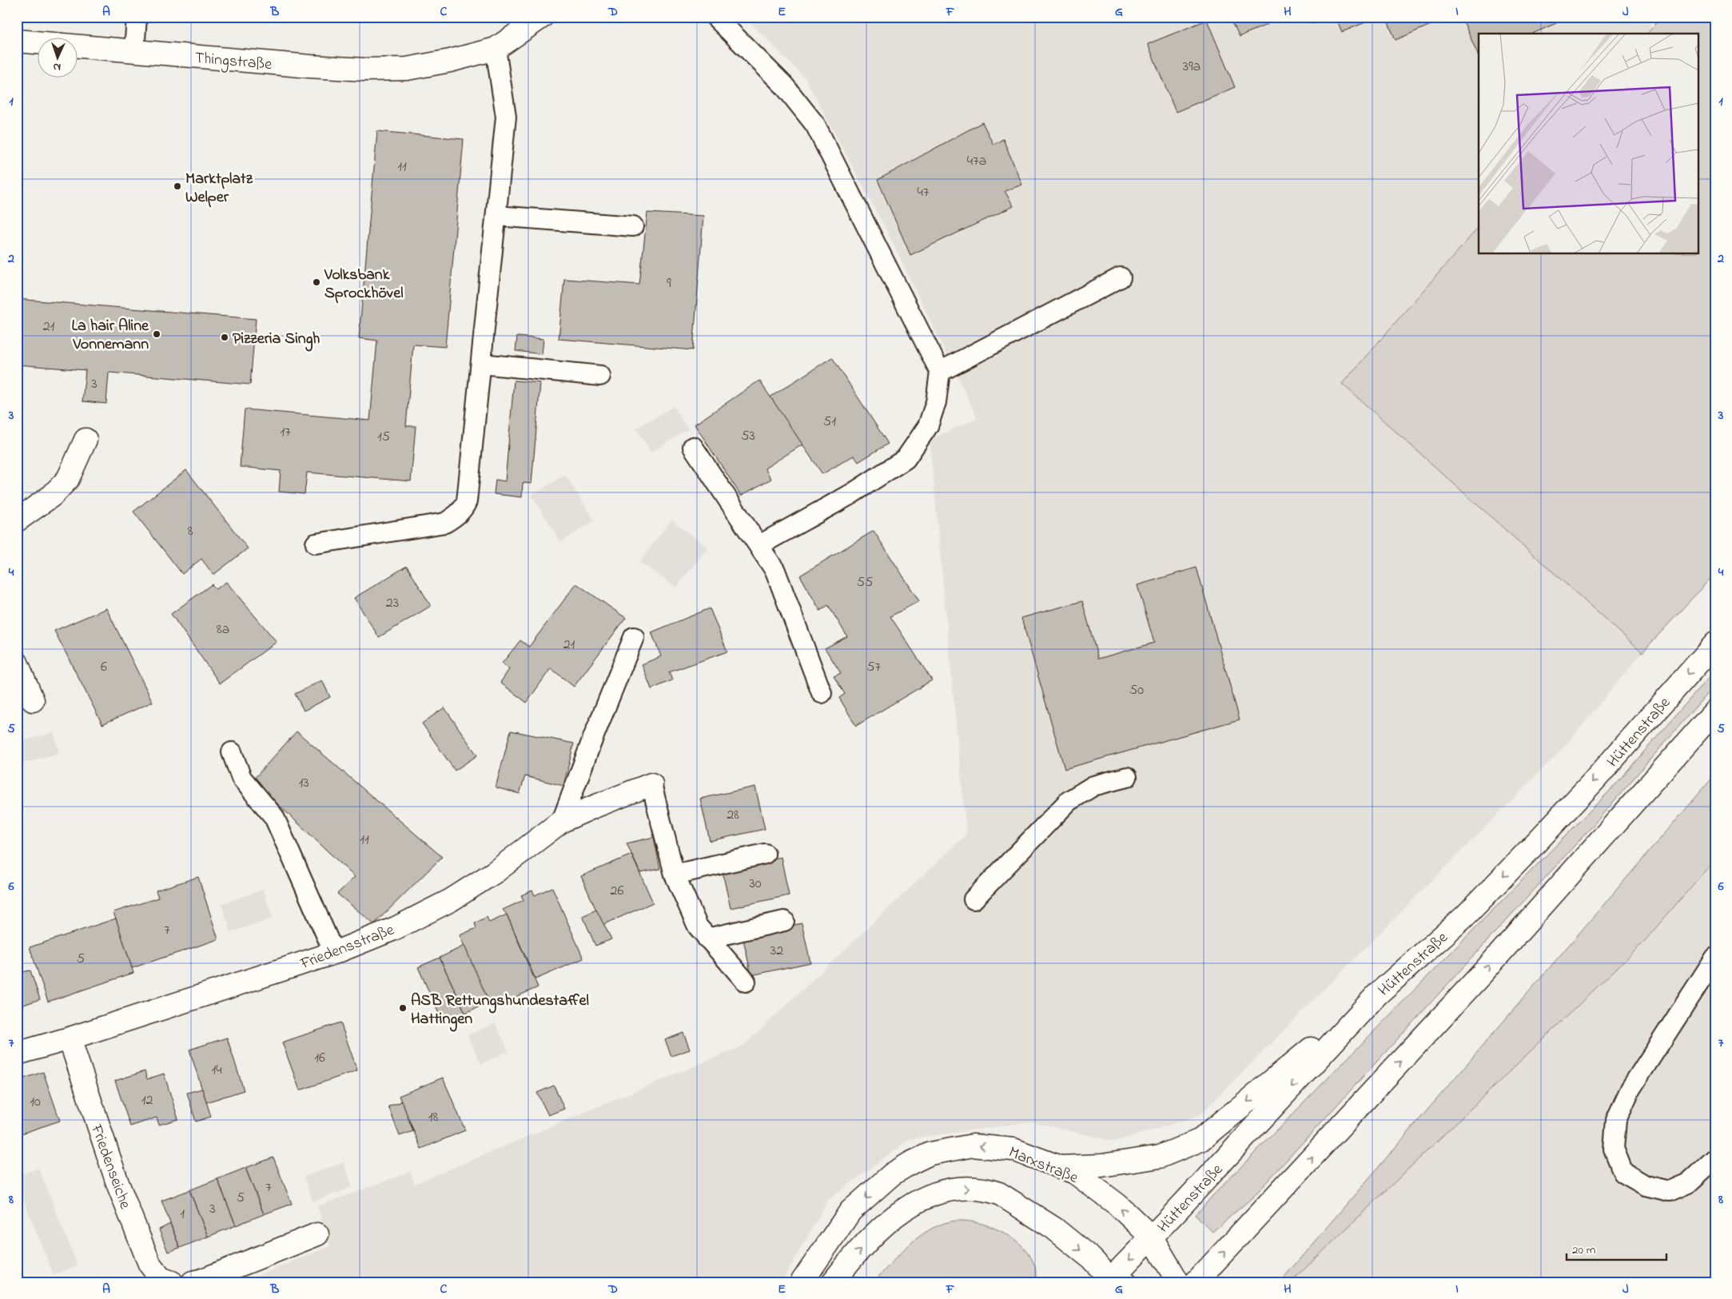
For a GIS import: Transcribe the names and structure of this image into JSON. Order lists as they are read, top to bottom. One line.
{"streets":{"street":["Thingstraße","Hüttenstraße","Friedensstraße","Marxstraße","Friedenseiche"]},"crossings":[["Hüttenstraße","Marxstraße"],["Friedensstraße","Friedenseiche"]],"places":["Marktplatz Welper","Volksbank Sprockhövel","La hair Aline Vonnemann","Pizzeria Singh","ASB Rettungshundestaffel Hattingen"],"house_numbers":["39a","47a","11","47","9","21","3","51","17","53","15","8","55","23","8a","21","6","57","50","13","28","11","30","26","7","32","5","16","14","12","10","18","7","5","3","1"],"scale_bar":"20 m","north":"bottom","grid":{"columns":["A","B","C","D","E","F","G","H","I","J"],"rows":["1","2","3","4","5","6","7","8"]}}
